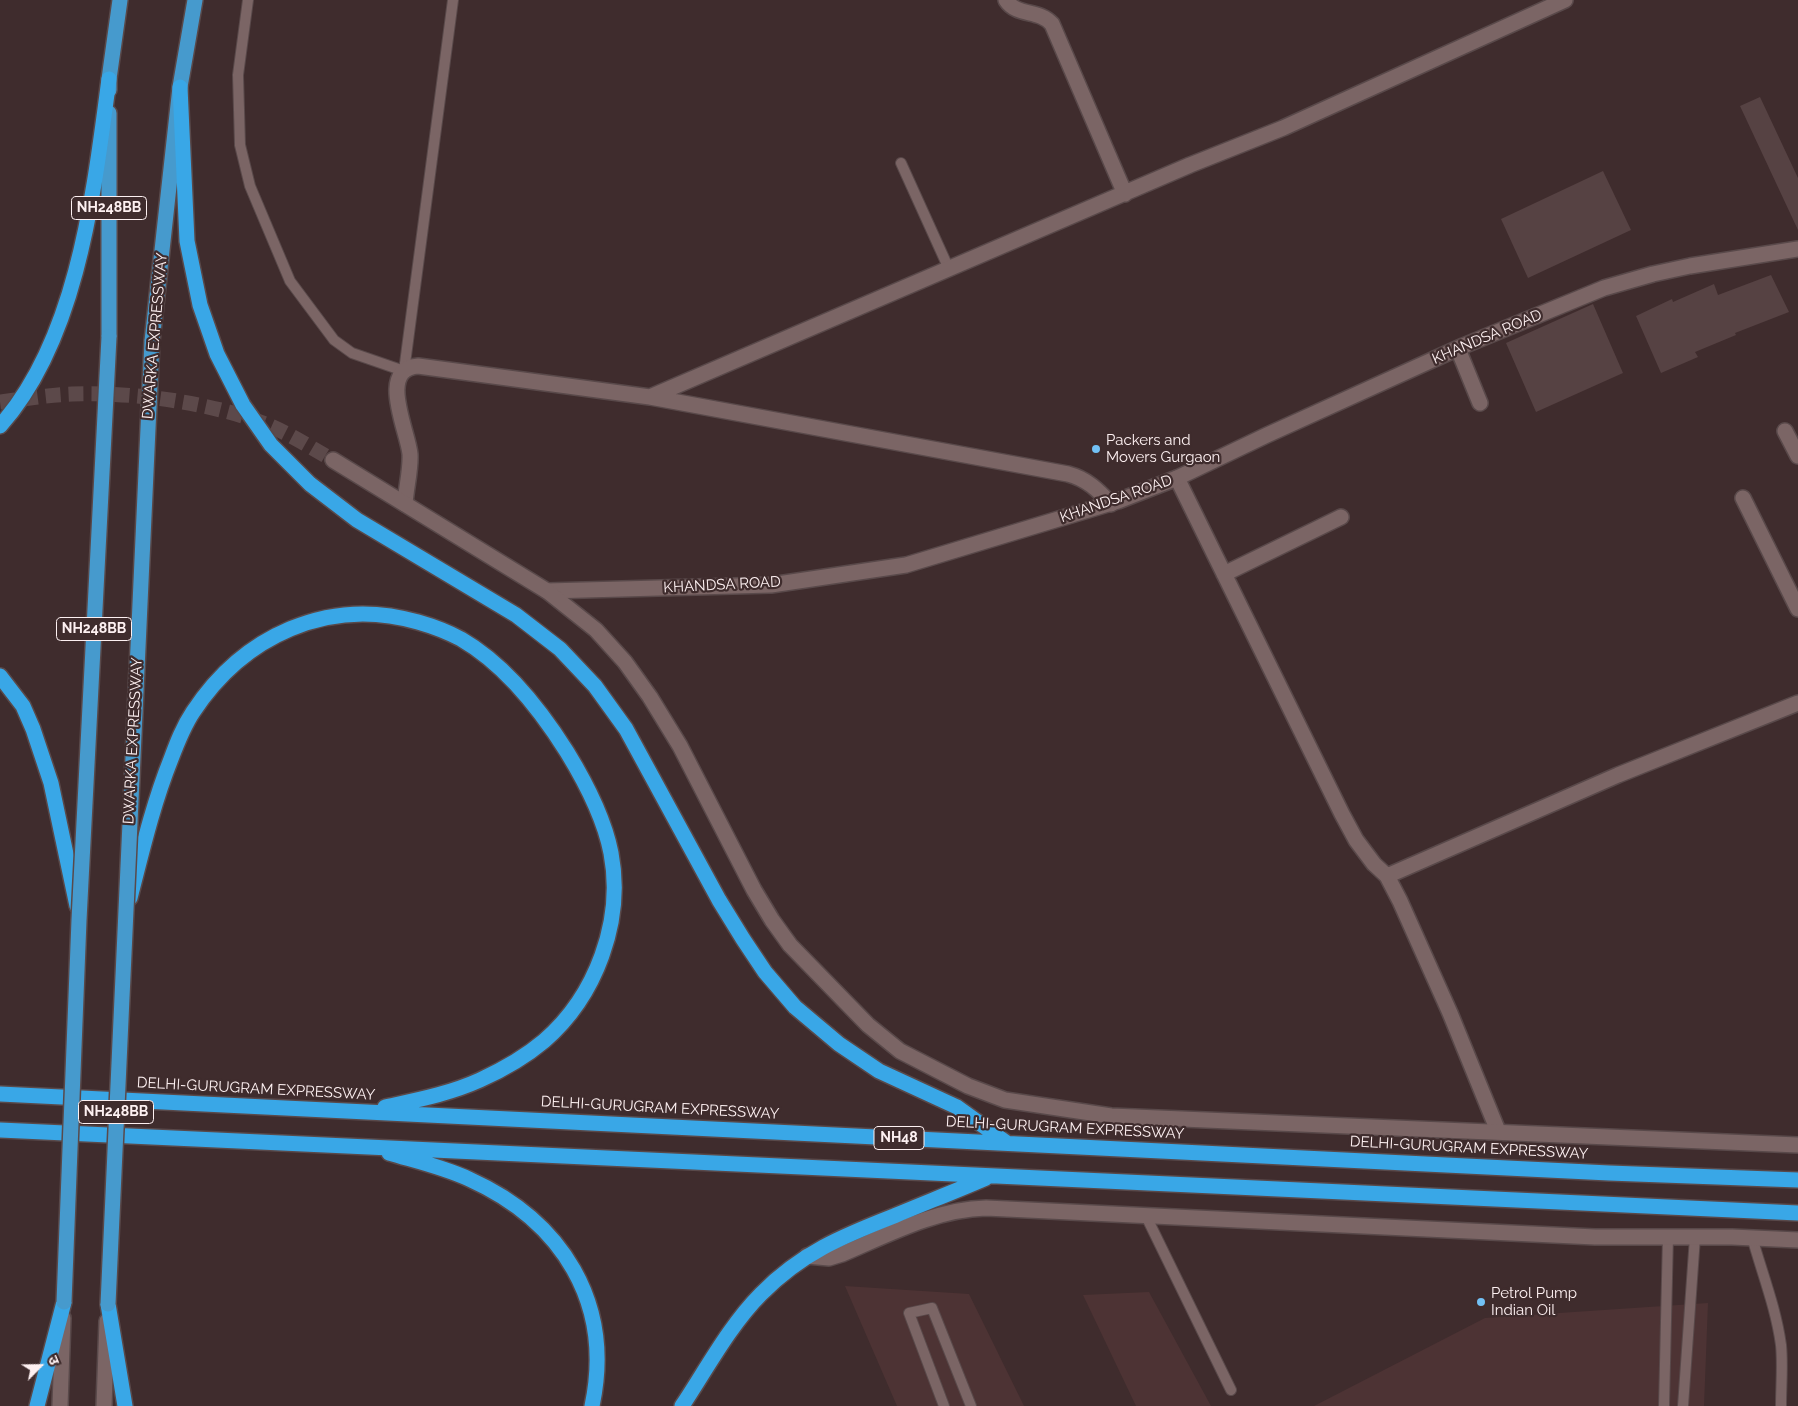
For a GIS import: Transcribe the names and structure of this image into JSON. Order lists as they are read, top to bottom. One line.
{"streets":{"highway":["NH248BB","DWARKA EXPRESSWAY","DELHI-GURUGRAM EXPRESSWAY","NH48"],"street":["KHANDSA ROAD"]},"places":["Packers and Movers Gurgaon","Petrol Pump Indian Oil"],"north":"top right"}
